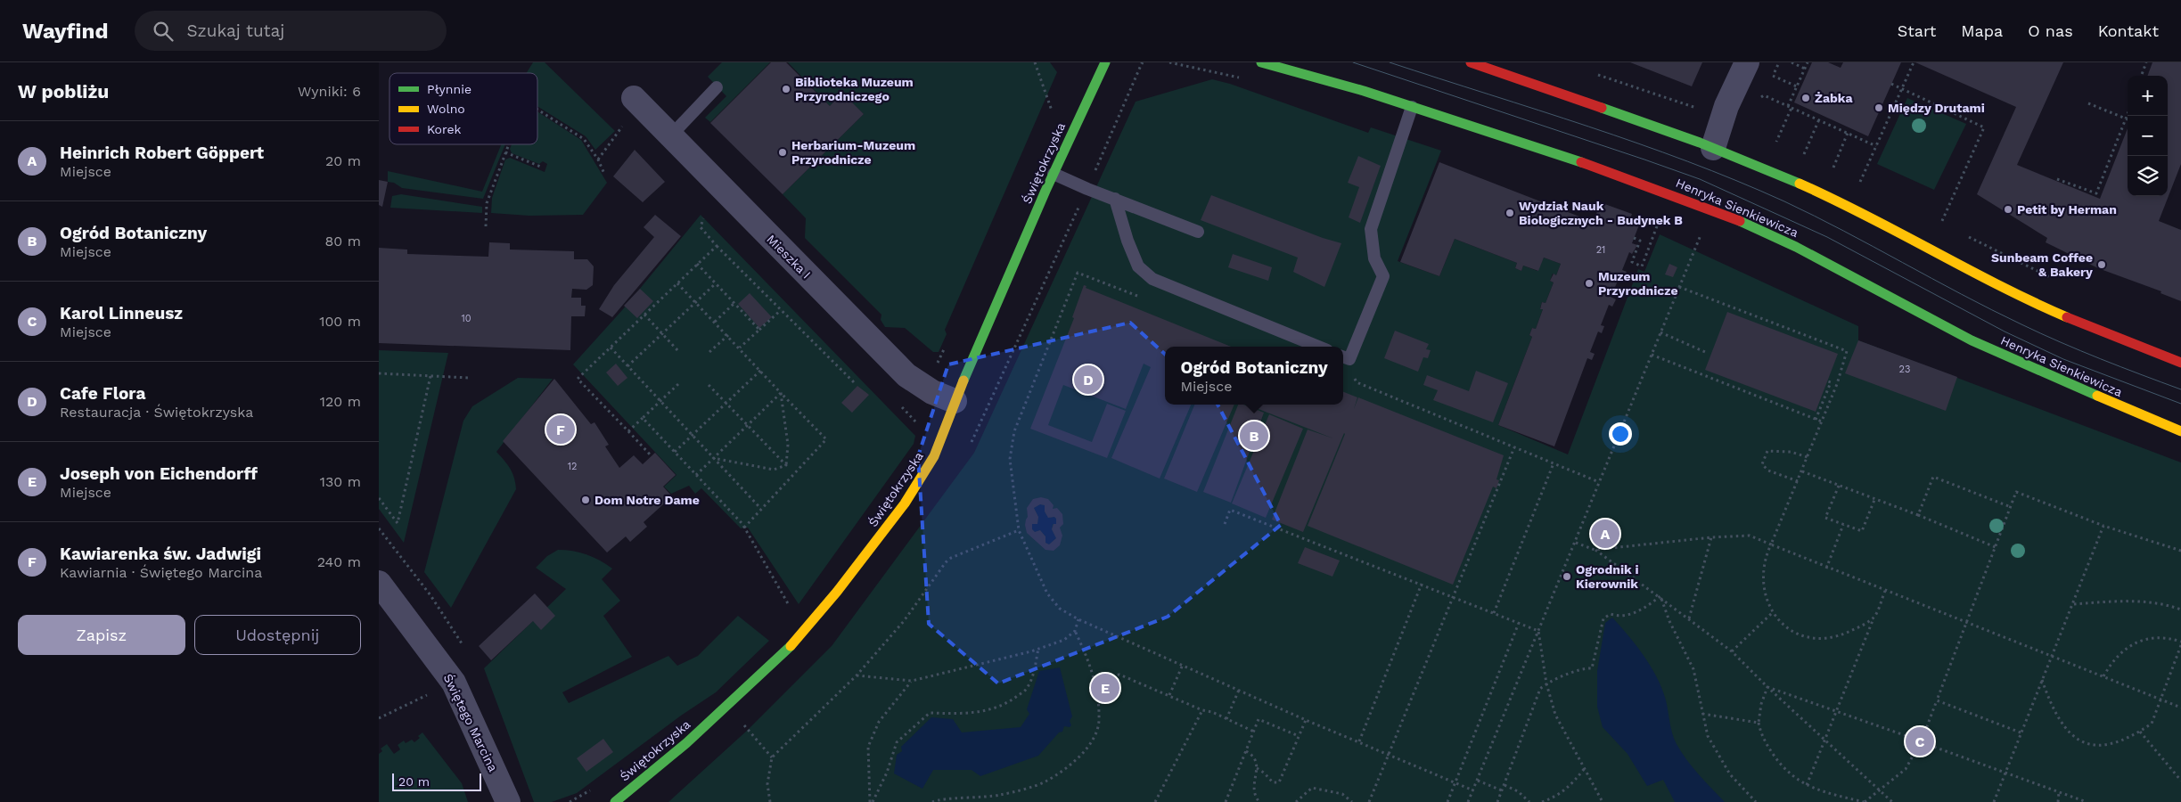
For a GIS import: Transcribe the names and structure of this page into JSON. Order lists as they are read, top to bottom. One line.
{"streets":{"street":["Świętokrzyska","Henryka Sienkiewicza","Mieszka I","Świętego Marcina"]},"crossings":[["Świętokrzyska","Mieszka I"]],"places":["Biblioteka Muzeum Przyrodniczego","Żabka","Między Drutami","Herbarium-Muzeum Przyrodnicze","Petit by Herman","Wydział Nauk Biologicznych - Budynek B","Sunbeam Coffee & Bakery","Muzeum Przyrodnicze","Dom Notre Dame","Ogrodnik i Kierownik"],"house_numbers":["21","10","23","12"],"legend":["Płynnie","Wolno","Korek"],"scale_bar":"20 m","page":{"header":"Wayfind","search":"Szukaj tutaj","nav":["Start","Mapa","O nas","Kontakt"],"heading":["W pobliżu","Wyniki: 6"],"map_buttons":["+","−"],"list":[{"mark":"A","name":"Heinrich Robert Göppert","note":"Miejsce","value":"20 m"},{"mark":"B","name":"Ogród Botaniczny","note":"Miejsce","value":"80 m"},{"mark":"C","name":"Karol Linneusz","note":"Miejsce","value":"100 m"},{"mark":"D","name":"Cafe Flora","note":"Restauracja · Świętokrzyska","value":"120 m"},{"mark":"E","name":"Joseph von Eichendorff","note":"Miejsce","value":"130 m"},{"mark":"F","name":"Kawiarenka św. Jadwigi","note":"Kawiarnia · Świętego Marcina","value":"240 m"}],"popup":["Ogród Botaniczny","Miejsce"],"pins":["D","F","B","A","E","C"],"buttons":["Zapisz","Udostępnij"],"scale":"20 m"}}
